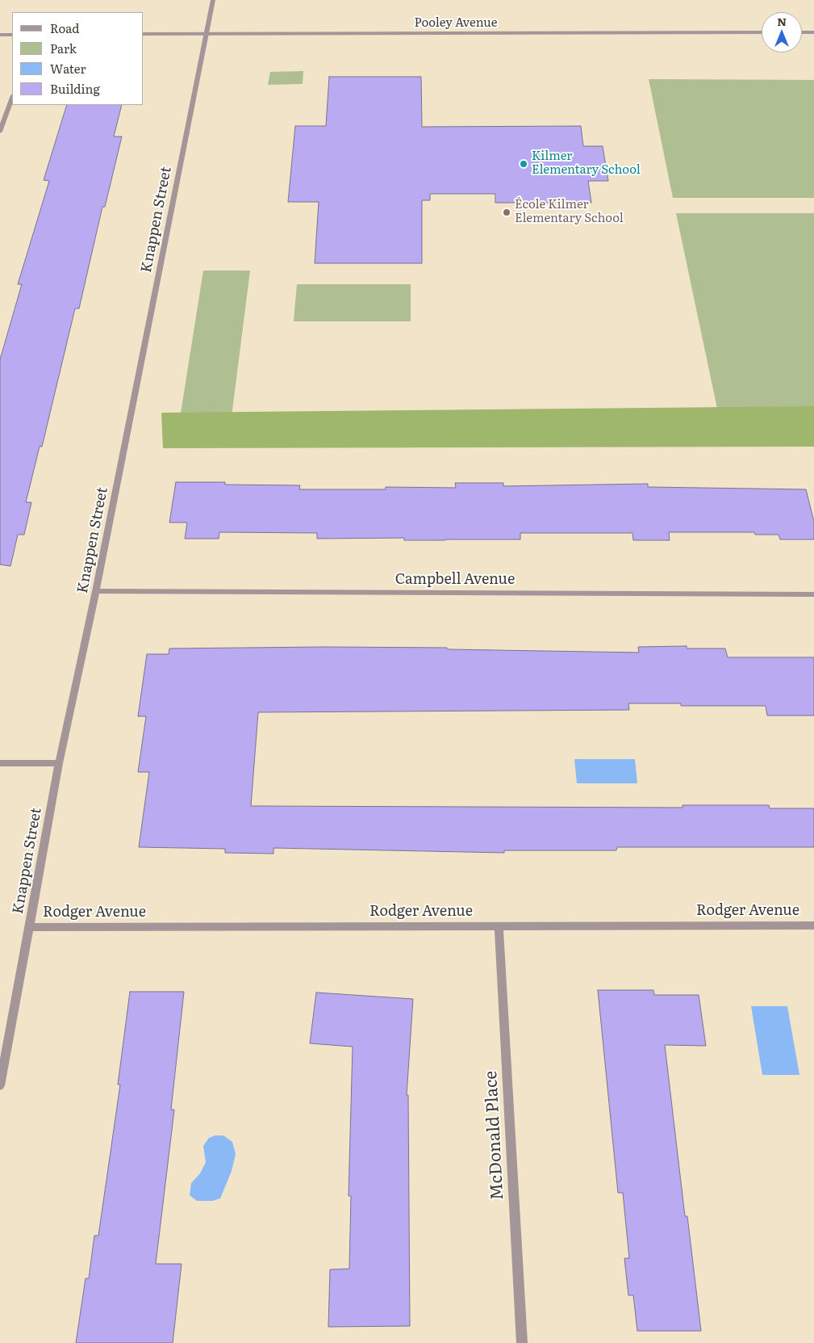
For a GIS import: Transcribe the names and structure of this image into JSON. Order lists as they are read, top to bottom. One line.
{"streets":{"street":["Pooley Avenue","Knappen Street","Campbell Avenue","Rodger Avenue","McDonald Place"]},"crossings":[["Pooley Avenue","Knappen Street"],["Knappen Street","Campbell Avenue"],["Knappen Street","Rodger Avenue"],["Rodger Avenue","McDonald Place"]],"places":["Kilmer Elementary School","École Kilmer Elementary School"],"legend":["Road","Park","Water","Building"],"north":"top"}
